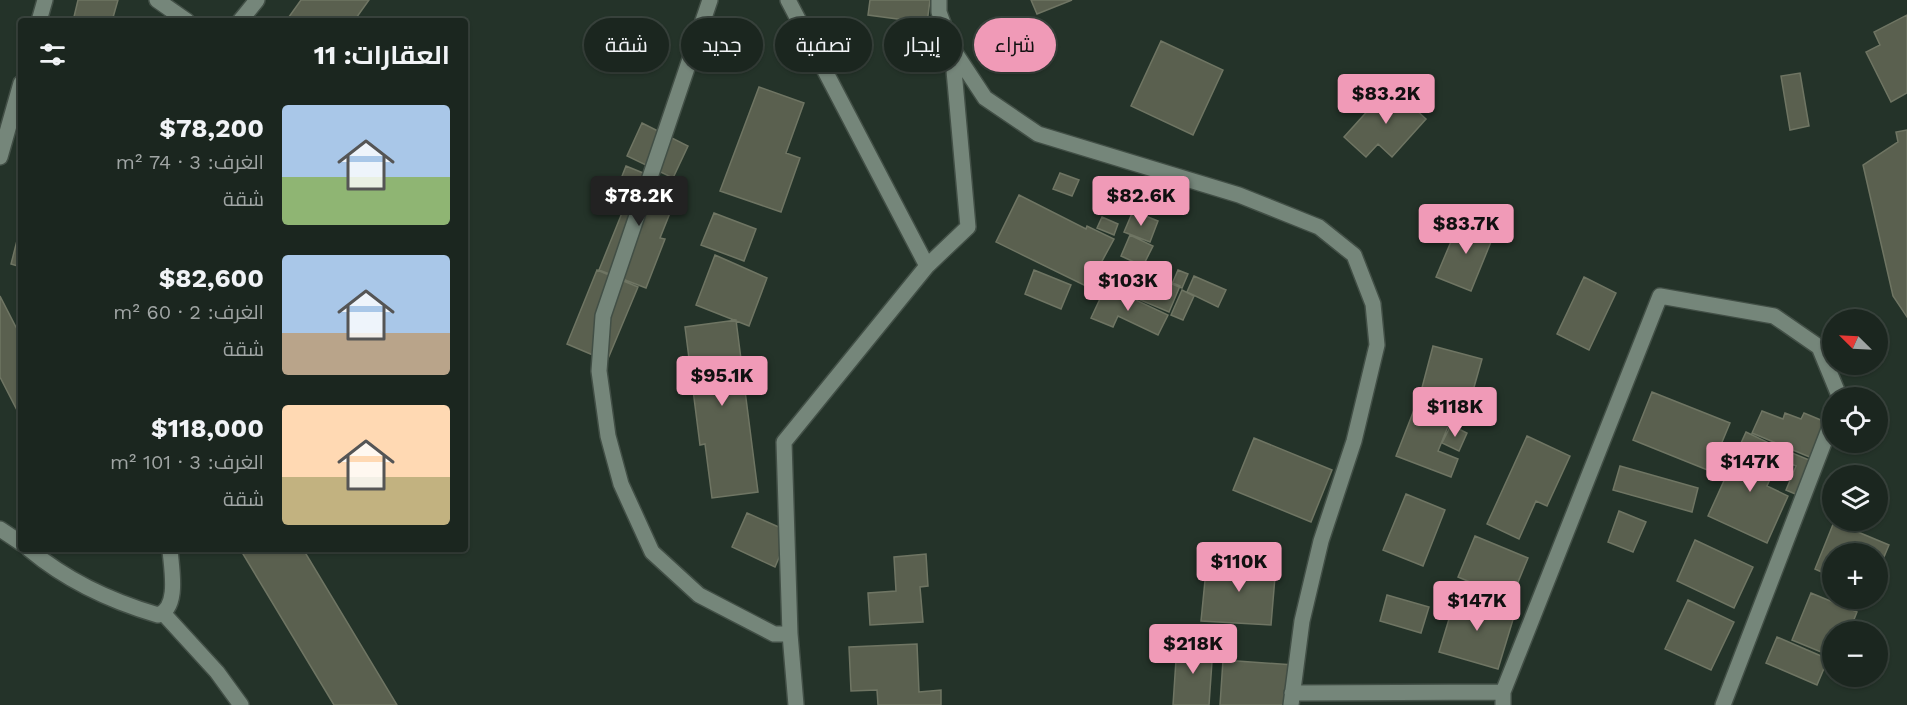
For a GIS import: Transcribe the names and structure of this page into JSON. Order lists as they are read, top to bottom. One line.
{"north":"top left","page":{"chip":["شراء","إيجار","تصفية","جديد","شقة"],"heading":"العقارات: 11","price":["$83.2K","$78.2K","$82.6K","$83.7K","$103K","$95.1K","$118K","$147K","$110K","$147K","$218K"],"list":[{"name":"$78,200","note":"الغرف: 3 · 74 m² · شقة"},{"name":"$82,600","note":"الغرف: 2 · 60 m² · شقة"},{"name":"$118,000","note":"الغرف: 3 · 101 m² · شقة"}],"map_buttons":["+","−"]}}
